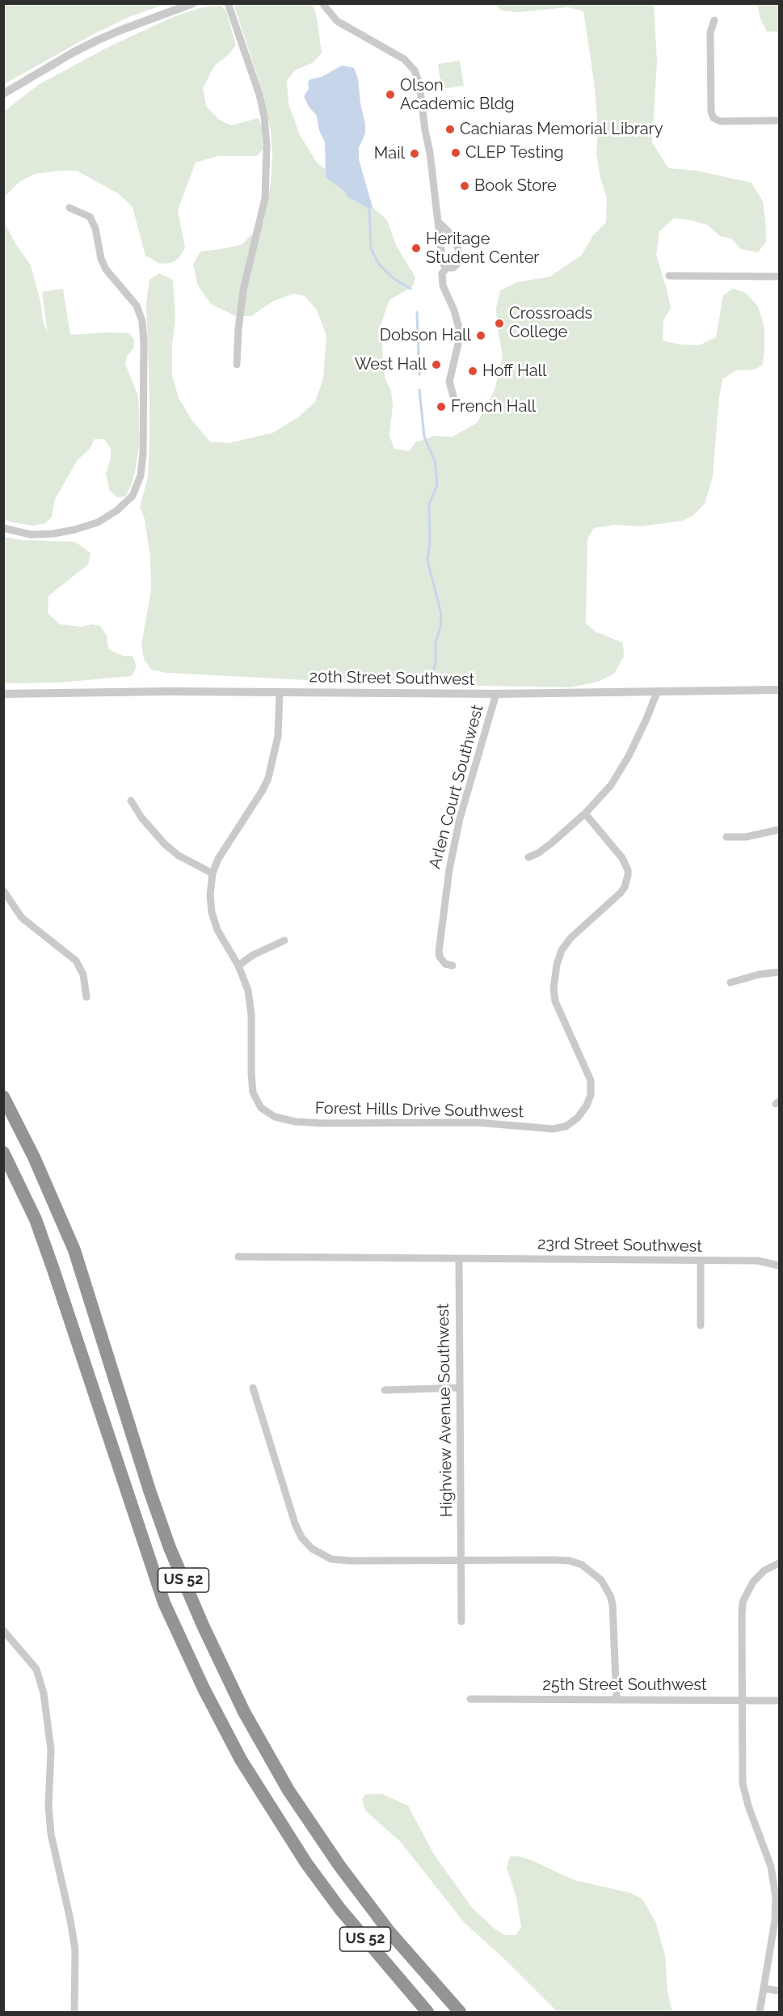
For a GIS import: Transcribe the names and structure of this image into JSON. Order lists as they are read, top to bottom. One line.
{"streets":{"highway":["US 52"],"street":["20th Street Southwest","Arlen Court Southwest","Forest Hills Drive Southwest","23rd Street Southwest","Highview Avenue Southwest","25th Street Southwest"]},"crossings":[["20th Street Southwest","Arlen Court Southwest"],["20th Street Southwest","Forest Hills Drive Southwest"],["23rd Street Southwest","Highview Avenue Southwest"]],"places":["Olson Academic Bldg","Cachiaras Memorial Library","CLEP Testing","Mail","Book Store","Heritage Student Center","Crossroads College","Dobson Hall","West Hall","Hoff Hall","French Hall"]}
